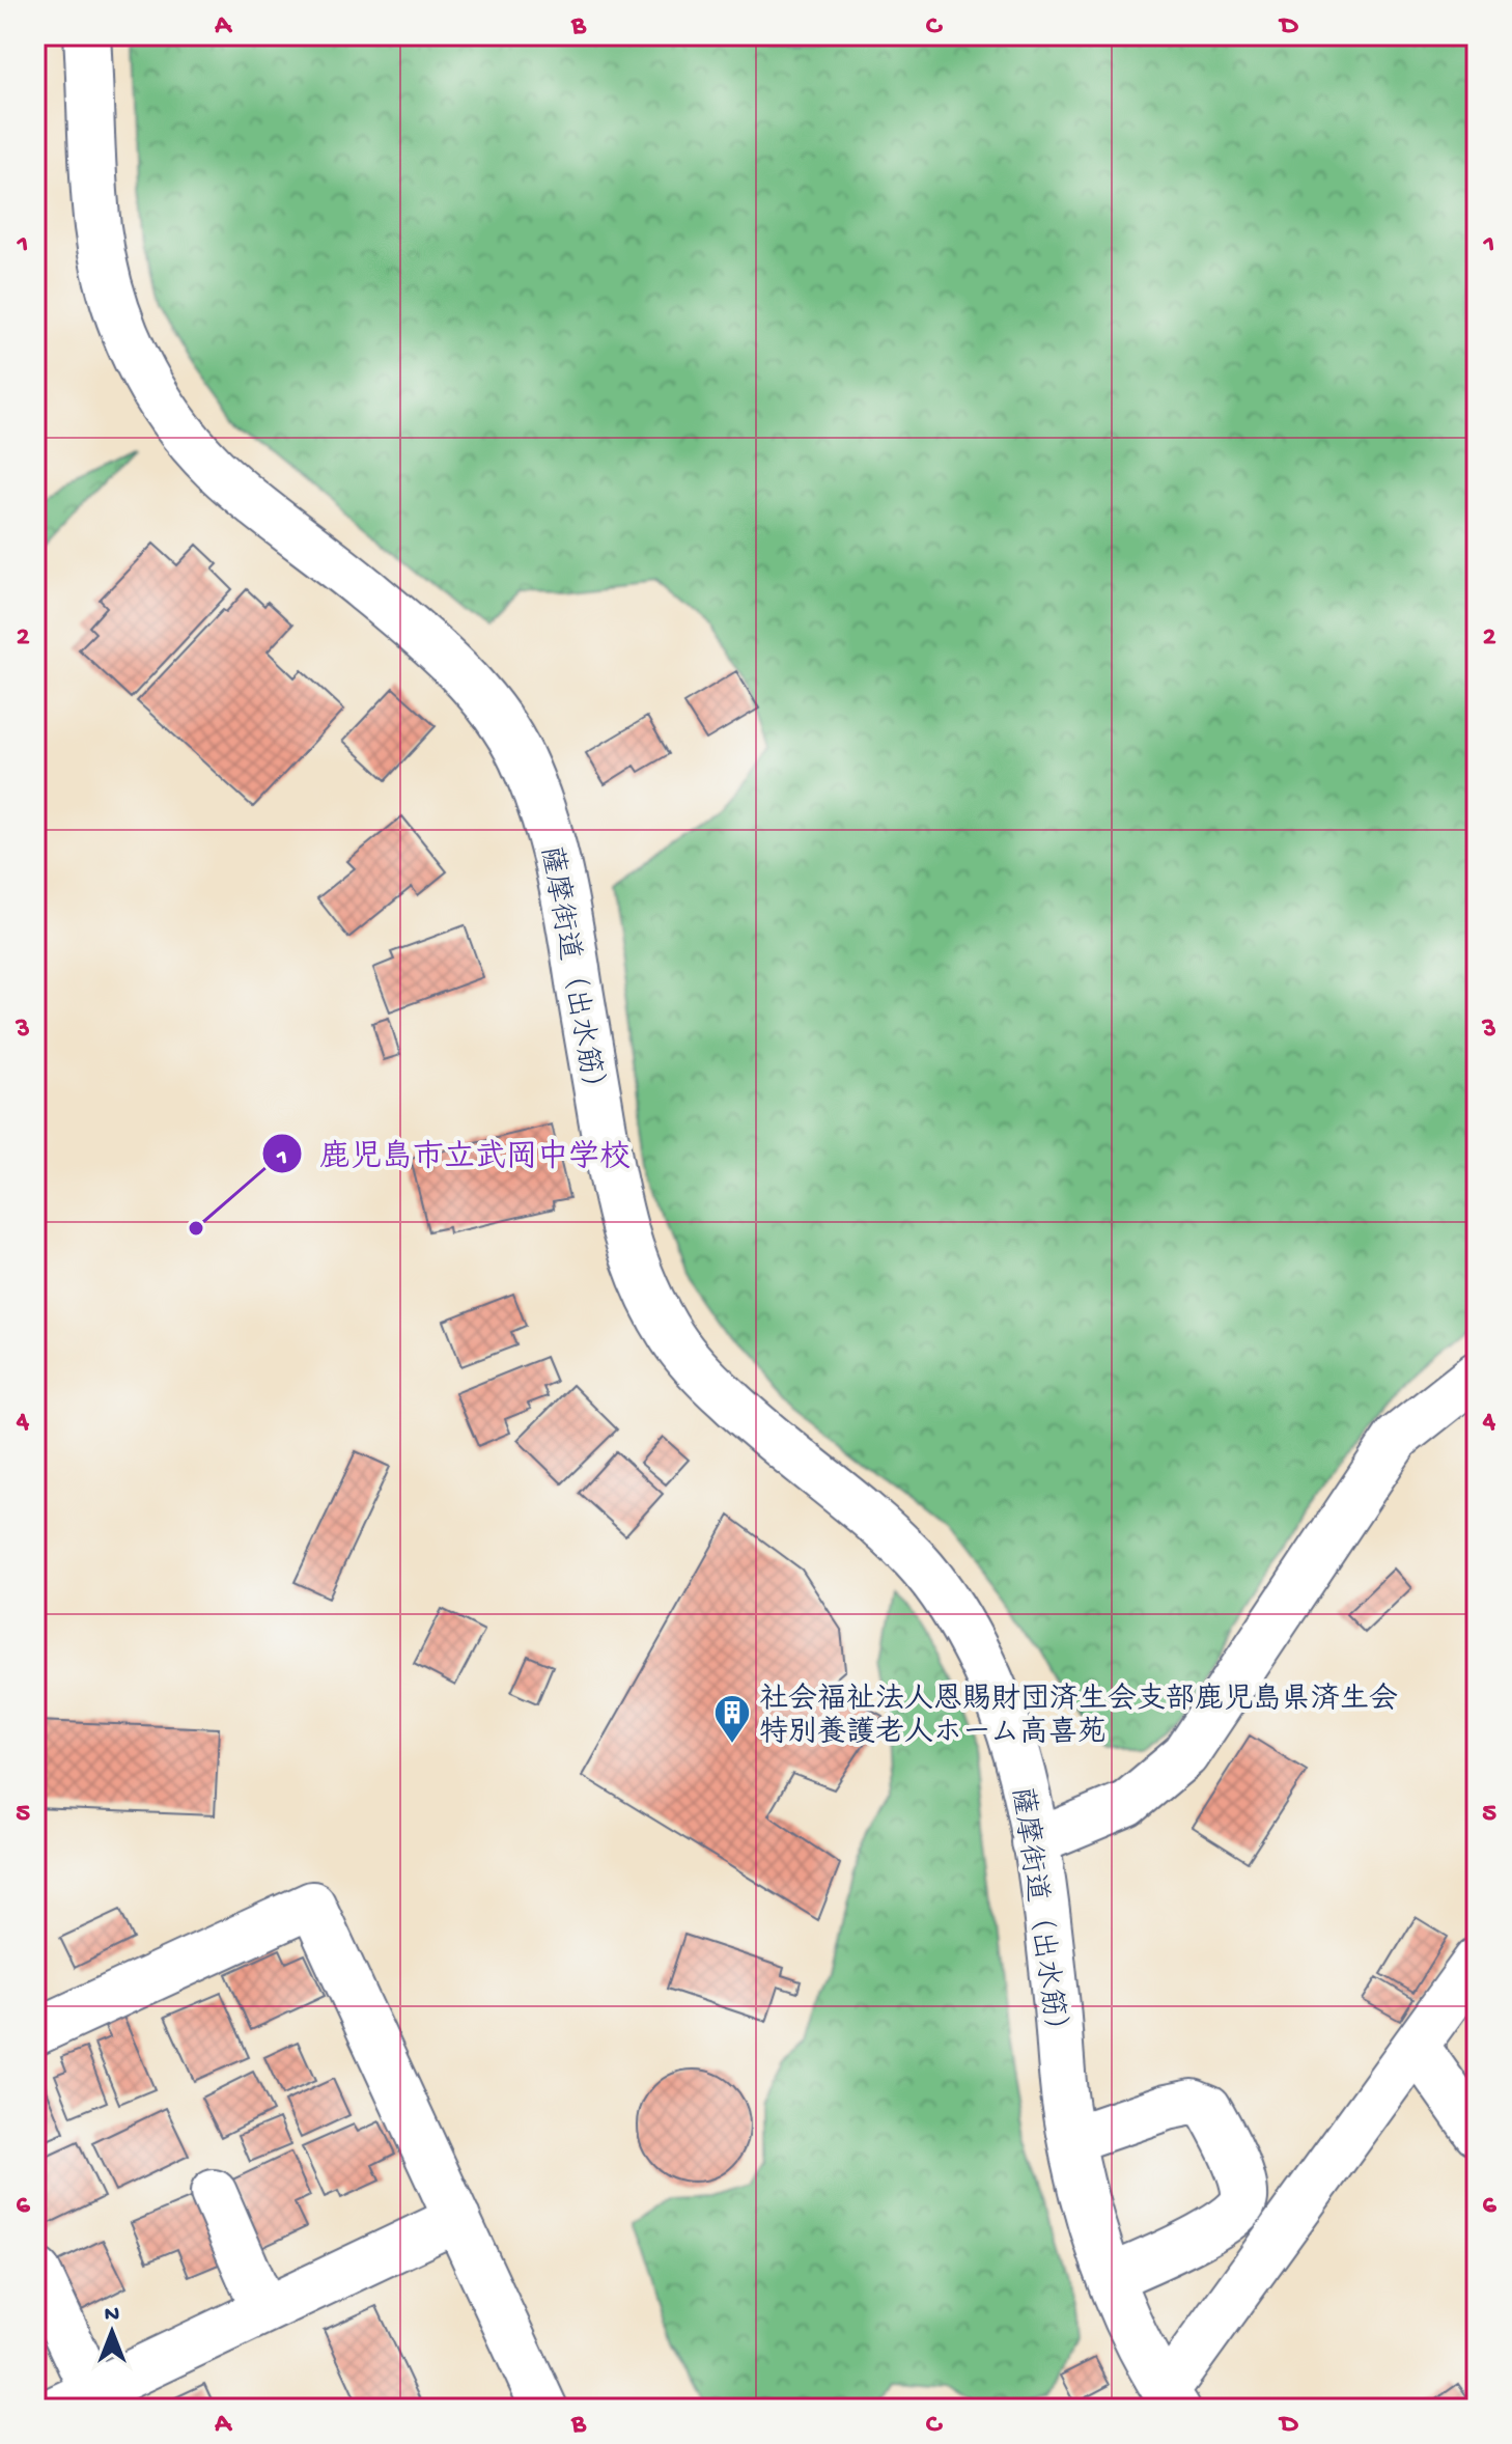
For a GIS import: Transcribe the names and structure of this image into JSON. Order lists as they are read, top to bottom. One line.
{"streets":{"street":["薩摩街道（出水筋）"]},"places":{"other":["鹿児島市立武岡中学校"],"building":["社会福祉法人恩賜財団済生会支部鹿児島県済生会 特別養護老人ホーム高喜苑"]},"north":"top","grid":{"columns":["A","B","C","D"],"rows":["1","2","3","4","5","6"]}}
